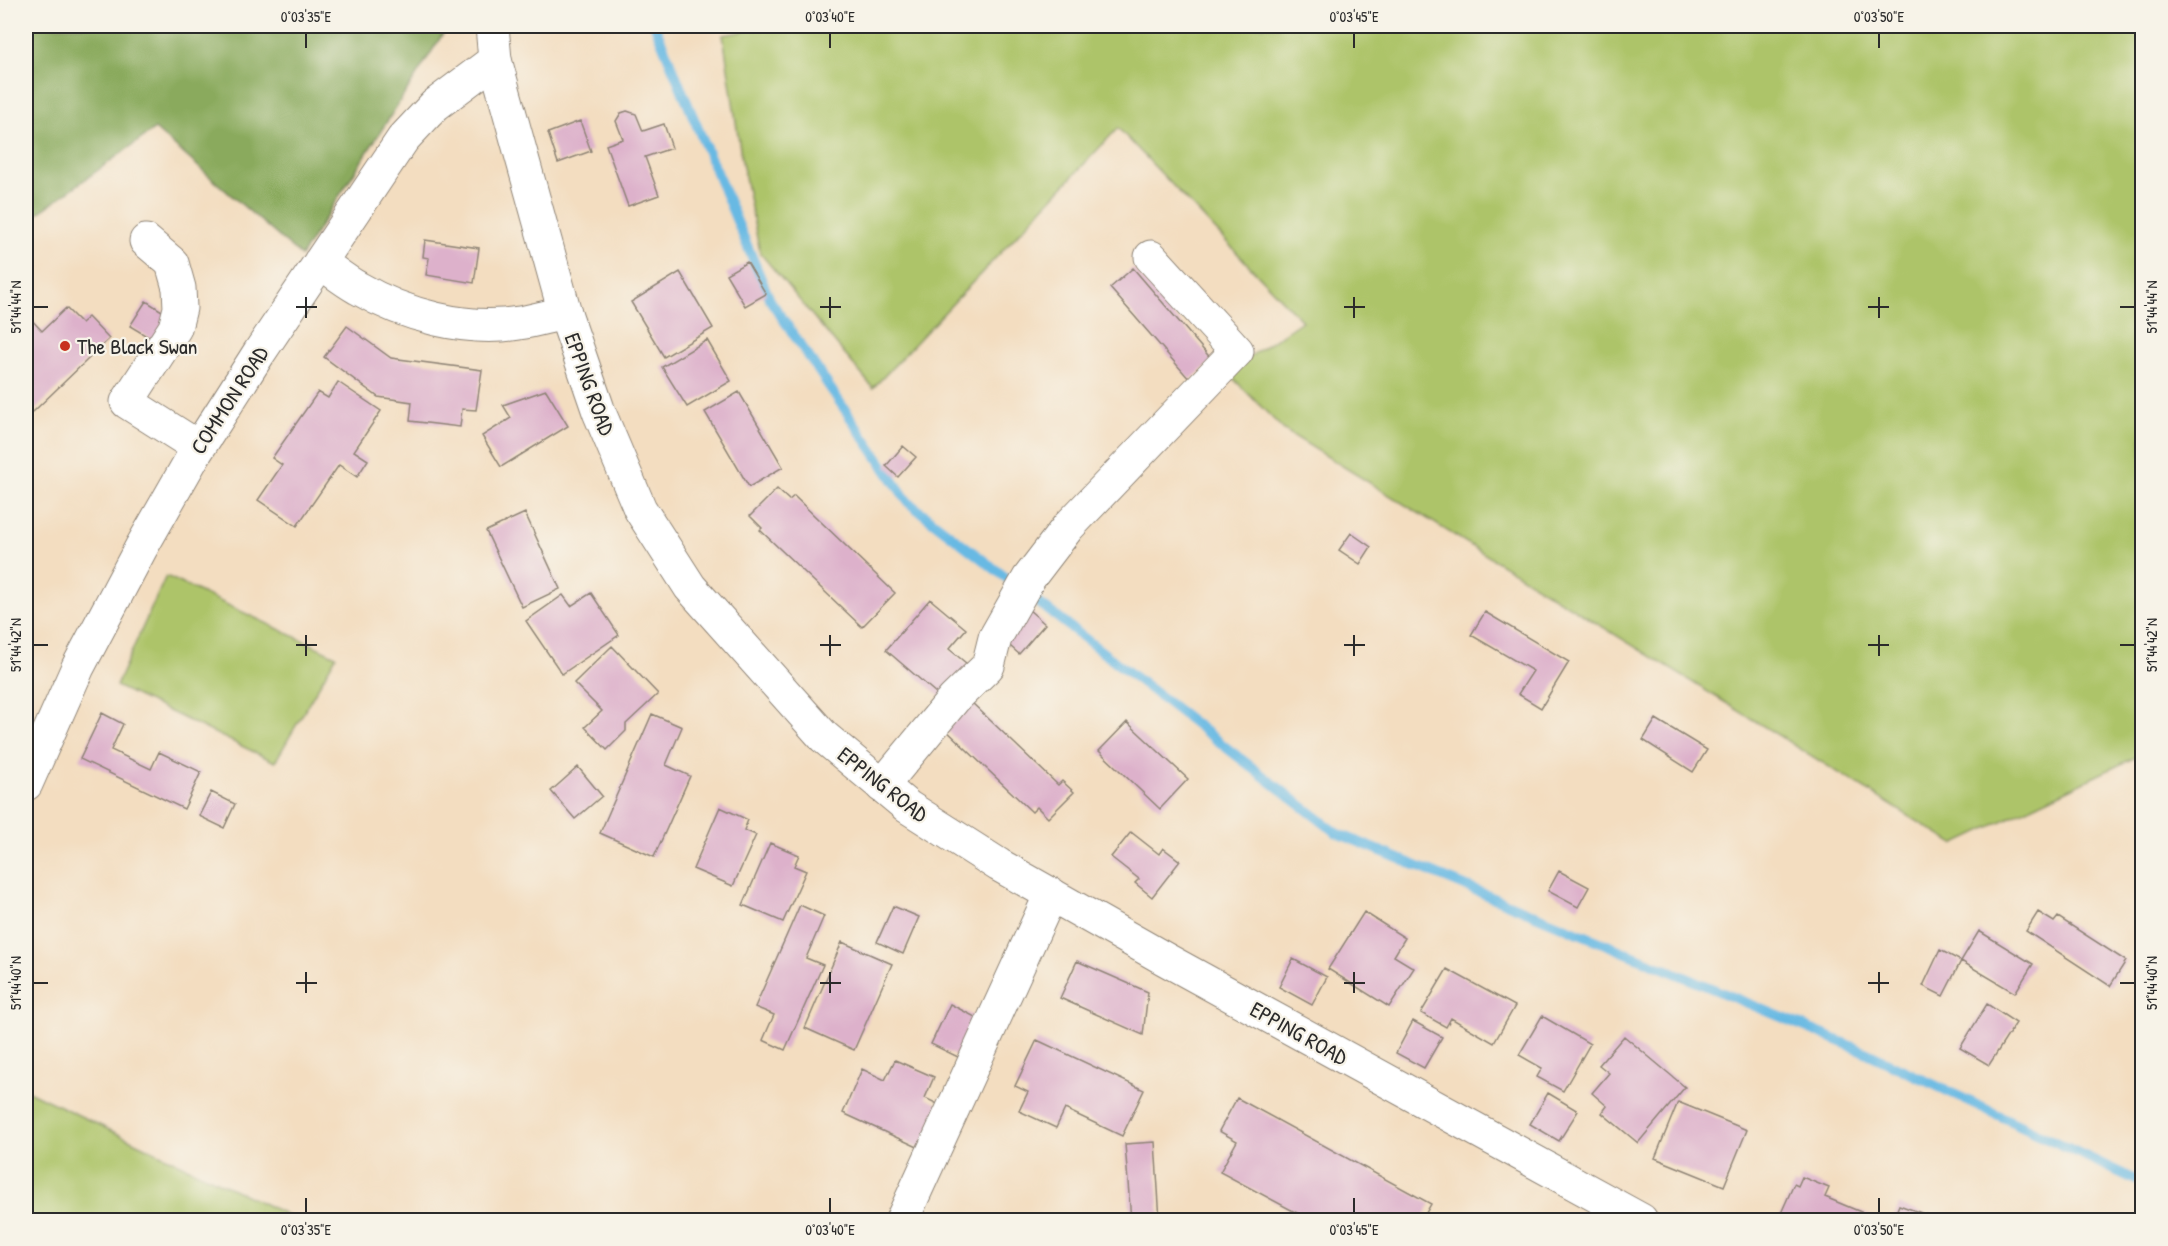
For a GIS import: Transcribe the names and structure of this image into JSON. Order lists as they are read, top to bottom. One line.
{"streets":{"main road":["EPPING ROAD","COMMON ROAD"]},"crossings":[["EPPING ROAD","COMMON ROAD"]],"places":["The Black Swan"],"coordinates":["0°03'35\"E","0°03'40\"E","0°03'45\"E","0°03'50\"E","51°44'44\"N","51°44'42\"N","51°44'40\"N"]}
